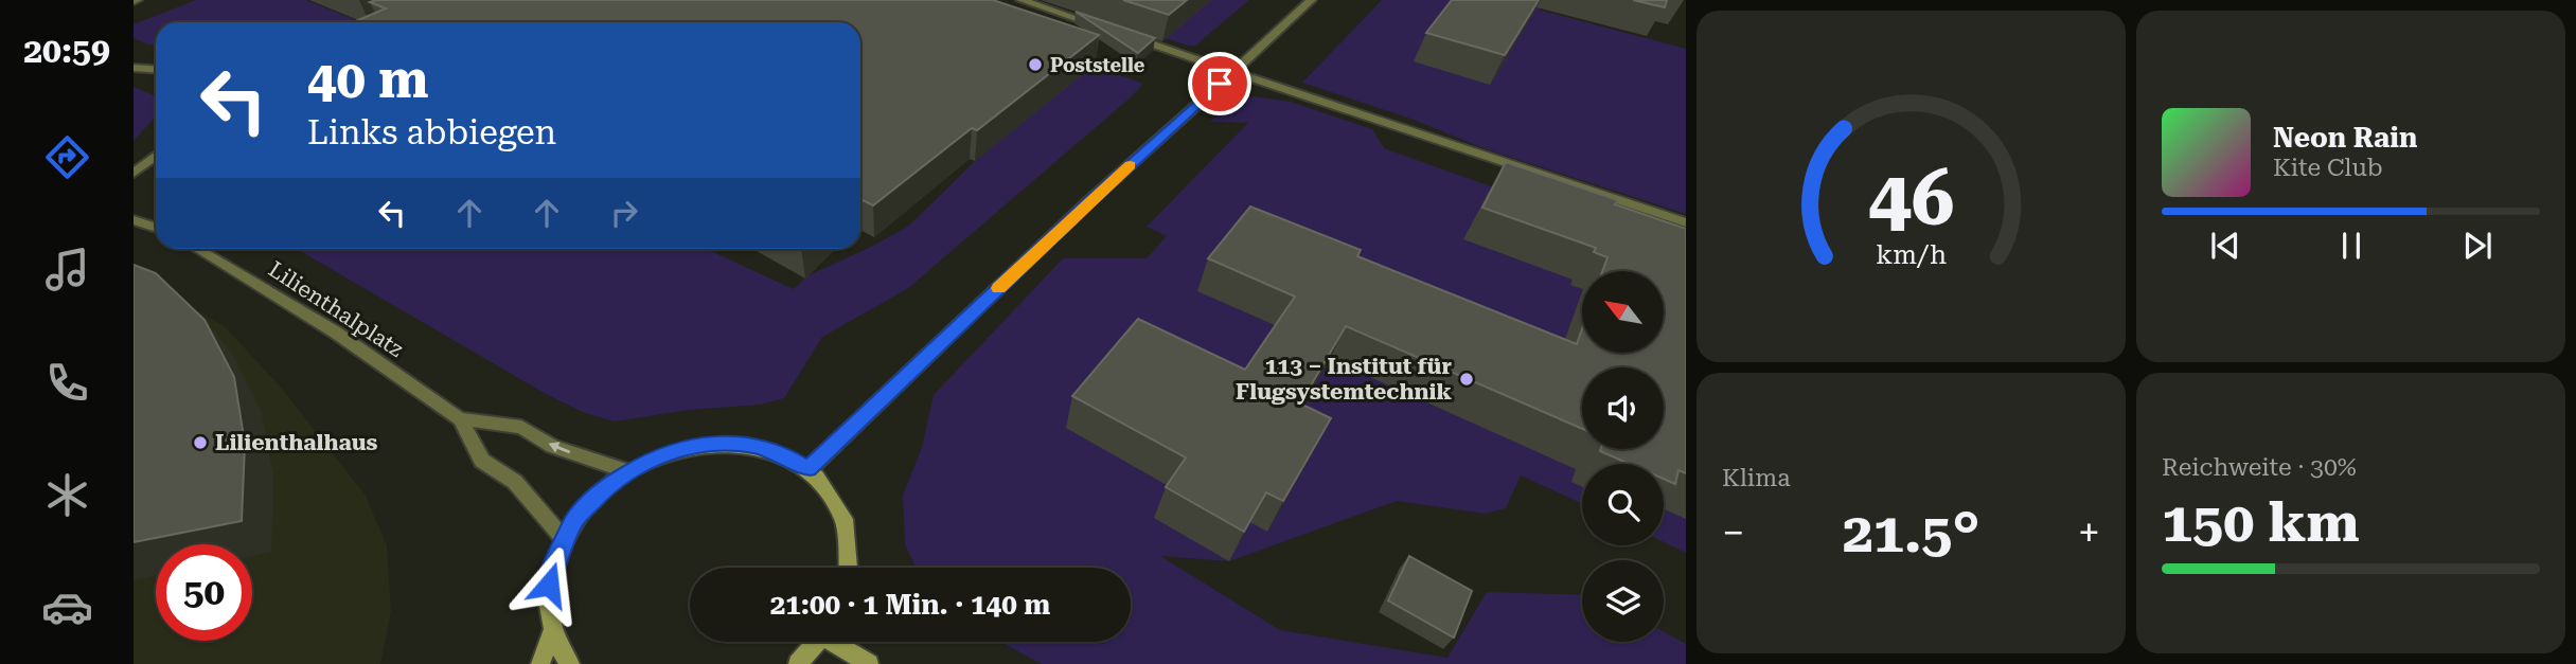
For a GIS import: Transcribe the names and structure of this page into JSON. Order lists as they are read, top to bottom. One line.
{"streets":{"street":["Lilienthalplatz"]},"places":["Poststelle","113 – Institut für Flugsystemtechnik","Lilienthalhaus"],"north":"top left","page":{"tabs":"20:59","turn":["40 m","Links abbiegen"],"song":["Neon Rain","Kite Club"],"tile":["Klima",["Reichweite · 30%","150 km"]],"heat":["−","21.5°","+"],"limit":"50","trip":"21:00 · 1 Min. · 140 m","gauge":["46","km/h"]}}
